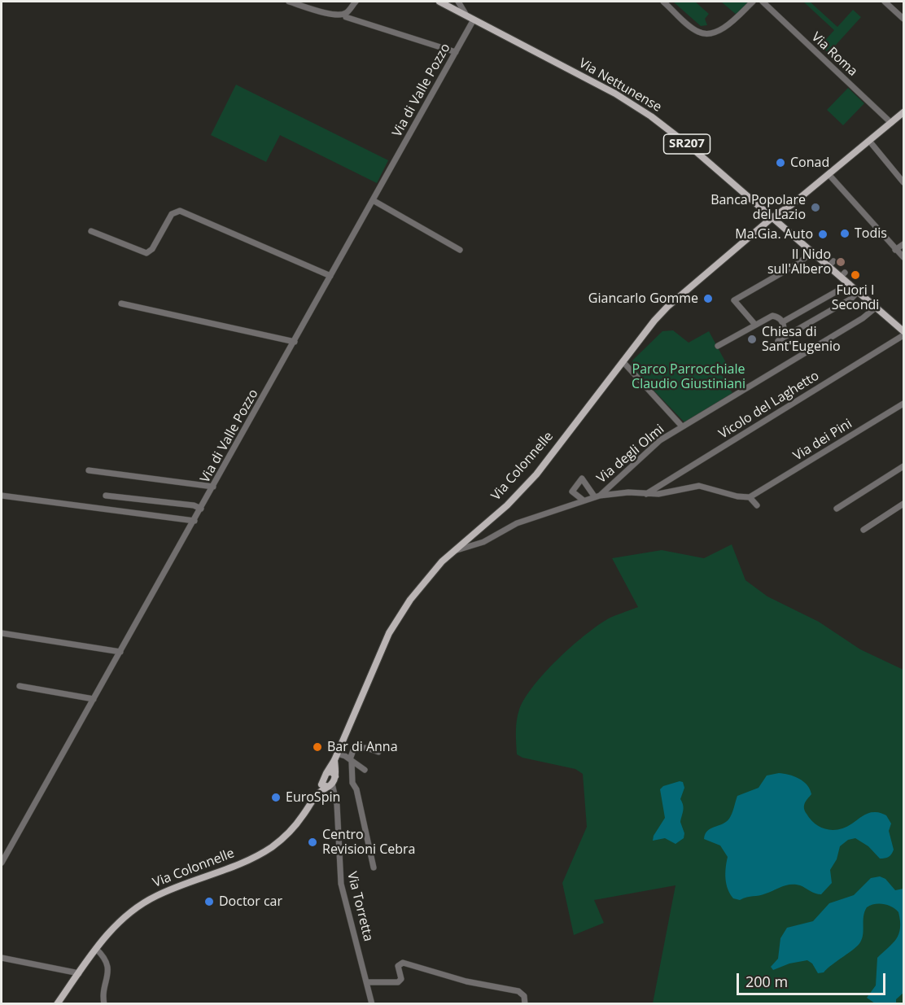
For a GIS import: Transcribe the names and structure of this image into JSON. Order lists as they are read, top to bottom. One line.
{"streets":{"main road":["Via Nettunense","SR207","Via Colonnelle"],"street":["Via Roma","Via di Valle Pozzo","Vicolo del Laghetto","Via dei Pini","Via degli Olmi","Via Torretta"]},"crossings":[["Via Roma","Via Colonnelle"],["Via Nettunense","Via di Valle Pozzo"],["Via Nettunense","Via degli Olmi"],["Via Nettunense","Via Colonnelle"],["Via Colonnelle","Via Torretta"]],"parks":["Parco Parrocchiale Claudio Giustiniani"],"places":["Conad","Banca Popolare del Lazio","Todis","Ma.Gia. Auto","Il Nido sull'Albero","Fuori I Secondi","Giancarlo Gomme","Chiesa di Sant'Eugenio","Bar di Anna","EuroSpin","Centro Revisioni Cebra","Doctor car"],"scale_bar":"200 m"}
